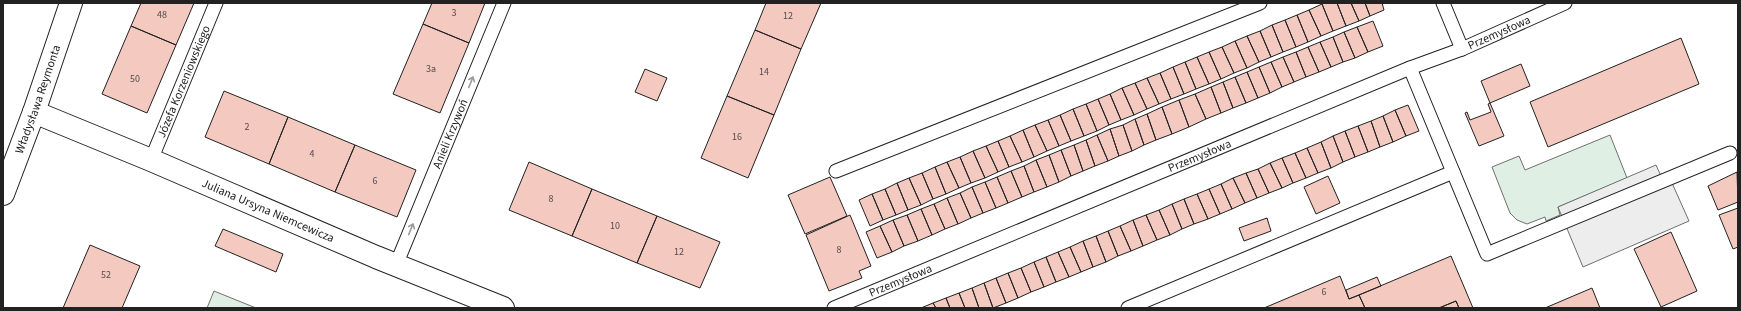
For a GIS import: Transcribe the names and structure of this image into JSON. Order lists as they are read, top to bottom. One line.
{"streets":{"street":["Władysława Reymonta","Juliana Ursyna Niemcewicza"],"lane":["Przemysłowa","Józefa Korzeniowskiego","Anieli Krzywoń"]},"crossings":[["Józefa Korzeniowskiego","Juliana Ursyna Niemcewicza"],["Władysława Reymonta","Juliana Ursyna Niemcewicza"],["Anieli Krzywoń","Juliana Ursyna Niemcewicza"]],"one_way":["Anieli Krzywoń"],"house_numbers":["3","48","12","3a","14","50","2","16","4","6","8","10","8","12","52","6"]}
